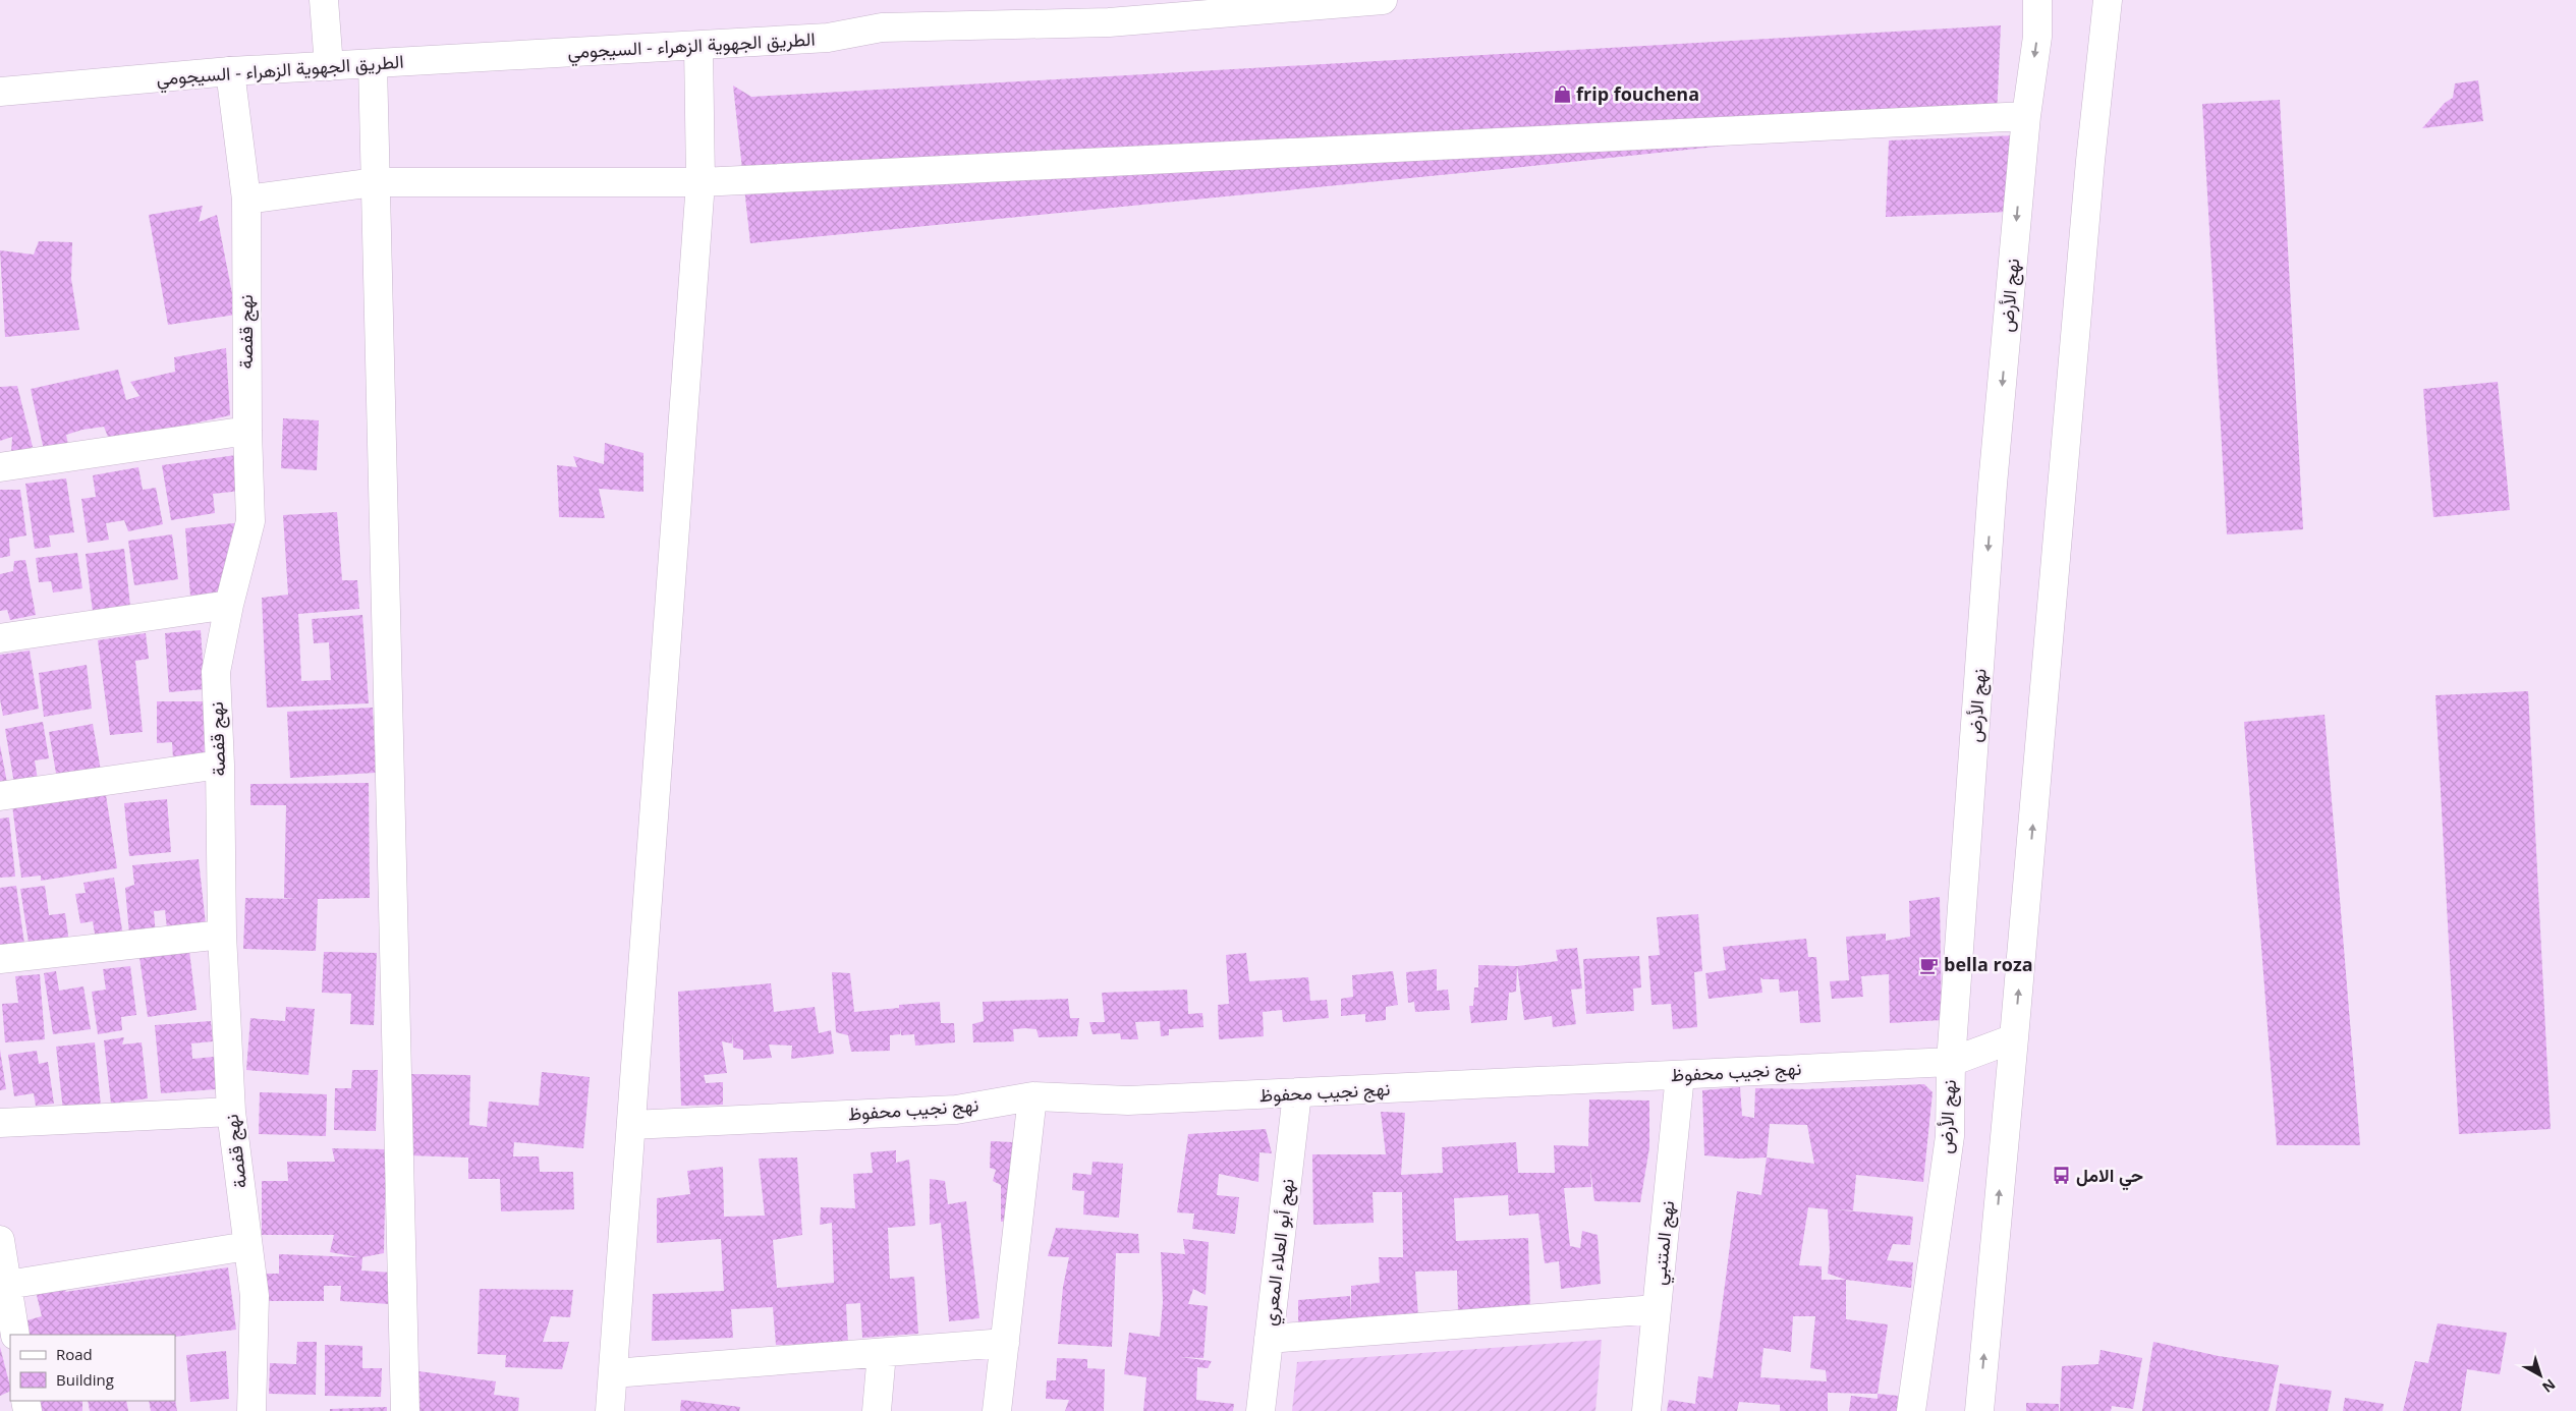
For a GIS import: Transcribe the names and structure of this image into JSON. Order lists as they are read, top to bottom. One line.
{"streets":{"street":["الطريق الجهوية الزهراء - السيجومي","نهج الأرض","نهج قفصة","نهج نجيب محفوظ","نهج المتنبي","نهج أبو العلاء المعري"]},"crossings":[["الطريق الجهوية الزهراء - السيجومي","نهج قفصة"],["نهج الأرض","نهج نجيب محفوظ"],["نهج نجيب محفوظ","نهج المتنبي"],["نهج نجيب محفوظ","نهج أبو العلاء المعري"]],"places":{"shop":["frip fouchena"],"cafe":["bella roza"],"bus stop":["حي الامل"]},"legend":["Road","Building"],"north":"bottom right"}
